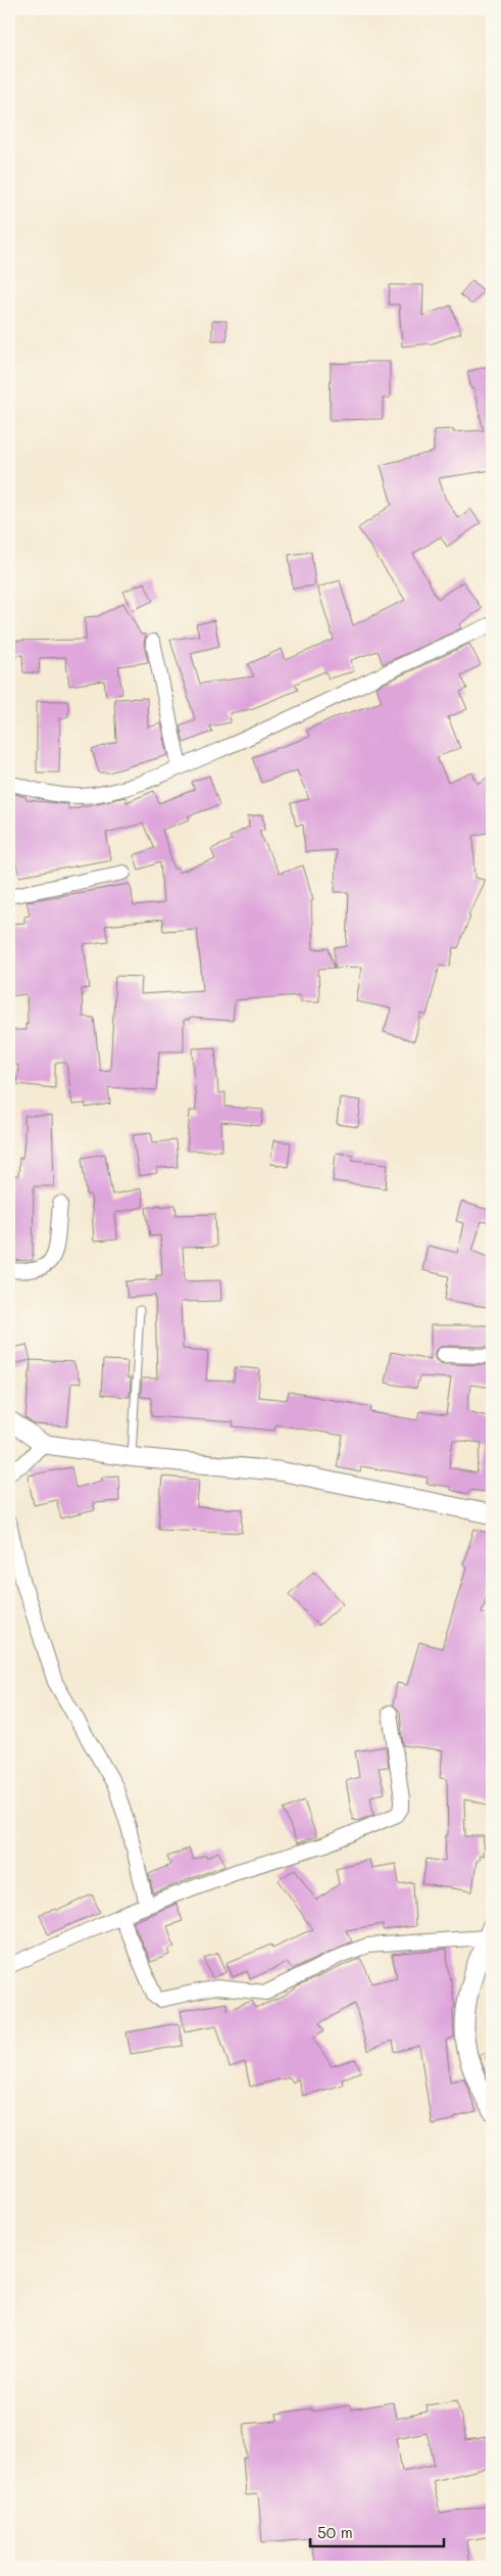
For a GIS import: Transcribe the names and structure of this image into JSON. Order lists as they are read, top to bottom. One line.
{"scale_bar":"50 m"}
